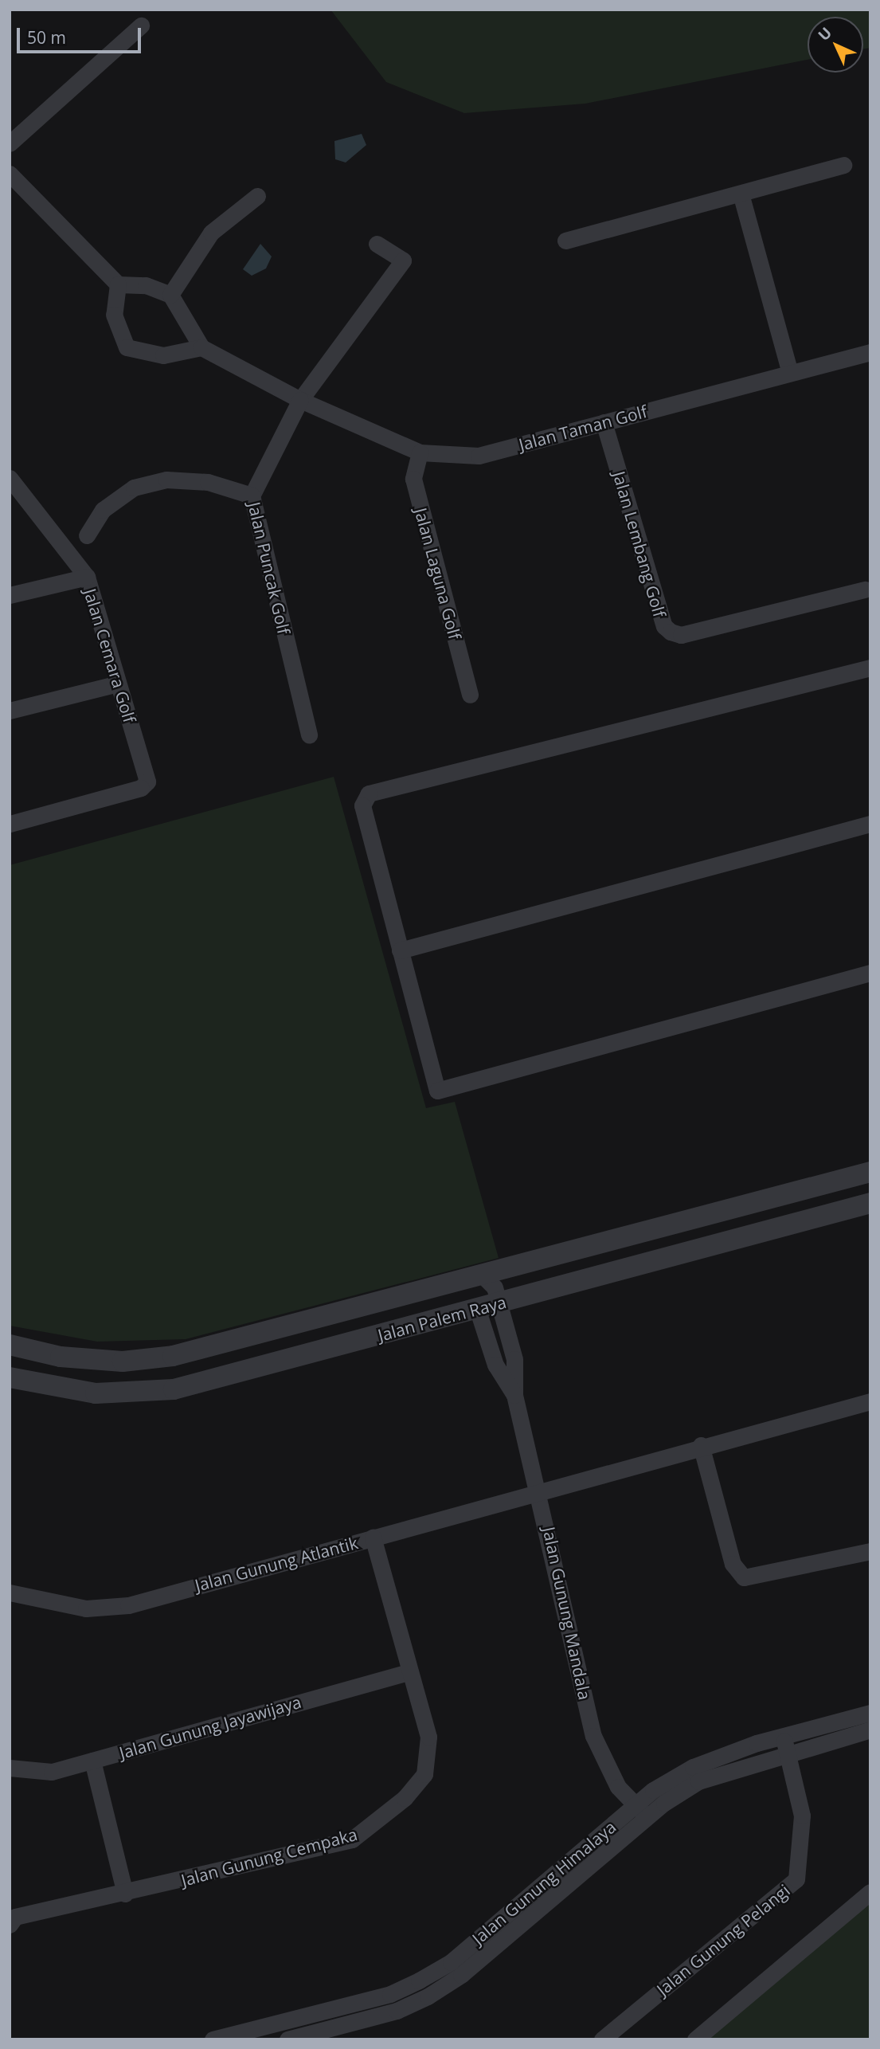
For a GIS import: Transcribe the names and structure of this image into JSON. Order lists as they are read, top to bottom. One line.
{"streets":{"street":["Jalan Taman Golf","Jalan Lembang Golf","Jalan Puncak Golf","Jalan Laguna Golf","Jalan Cemara Golf","Jalan Palem Raya","Jalan Gunung Atlantik","Jalan Gunung Mandala","Jalan Gunung Jayawijaya","Jalan Gunung Cempaka","Jalan Gunung Himalaya","Jalan Gunung Pelangi"]},"crossings":[["Jalan Taman Golf","Jalan Lembang Golf"],["Jalan Taman Golf","Jalan Puncak Golf"],["Jalan Taman Golf","Jalan Laguna Golf"],["Jalan Palem Raya","Jalan Gunung Mandala"],["Jalan Gunung Atlantik","Jalan Gunung Mandala"],["Jalan Gunung Atlantik","Jalan Gunung Cempaka"],["Jalan Gunung Mandala","Jalan Gunung Himalaya"],["Jalan Gunung Jayawijaya","Jalan Gunung Cempaka"],["Jalan Gunung Himalaya","Jalan Gunung Pelangi"]],"scale_bar":"50 m","north":"top left"}
